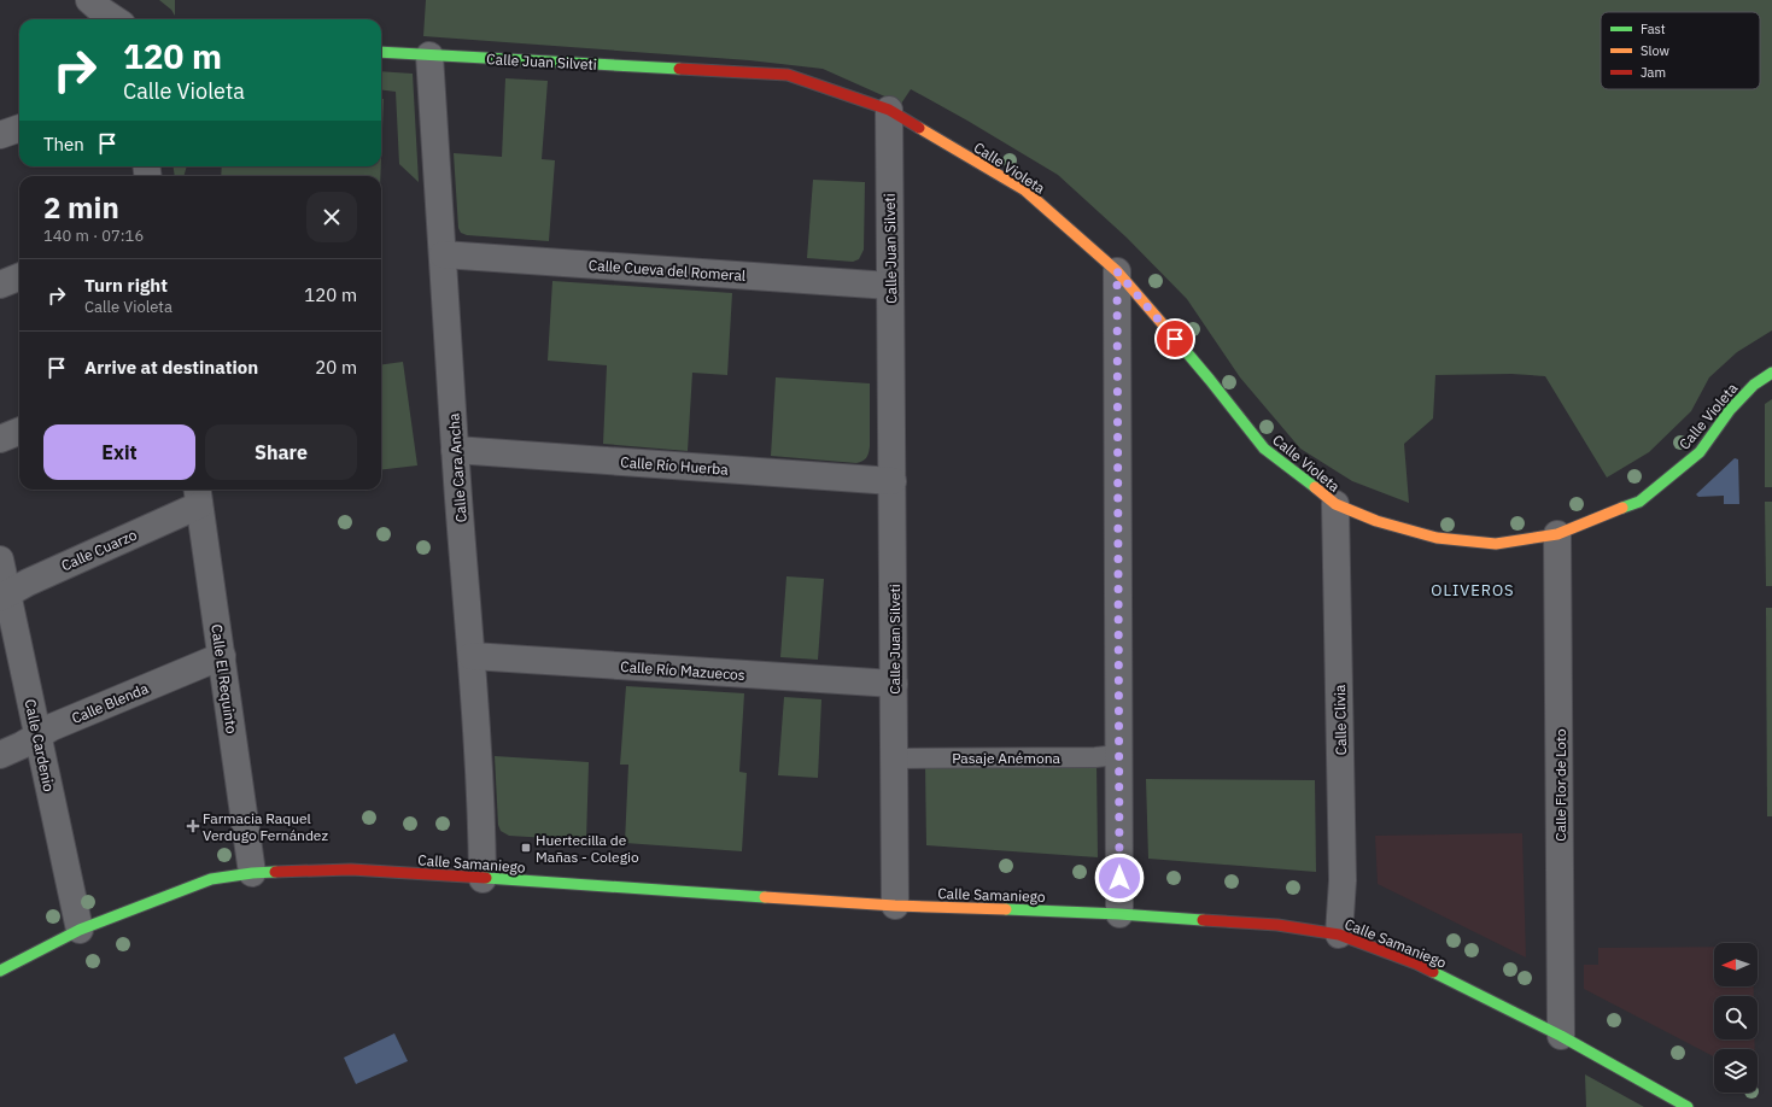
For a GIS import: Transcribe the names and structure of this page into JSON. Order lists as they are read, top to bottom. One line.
{"streets":{"street":["Calle Juan Silveti","Calle Violeta","Calle Cueva del Romeral","Calle Río Huerba","Calle Cara Ancha","Calle Cuarzo","Calle Río Mazuecos","Calle El Requinto","Calle Blenda","Calle Clivia","Calle Cardenio","Calle Flor de Loto","Calle Samaniego"],"lane":["Pasaje Anémona"]},"crossings":[["Calle Juan Silveti","Calle Violeta"],["Calle Juan Silveti","Calle Cueva del Romeral"],["Calle Juan Silveti","Calle Río Huerba"],["Calle Juan Silveti","Calle Cara Ancha"],["Calle Juan Silveti","Calle Río Mazuecos"],["Calle Juan Silveti","Pasaje Anémona"],["Calle Juan Silveti","Calle Samaniego"],["Calle Violeta","Calle Clivia"],["Calle Violeta","Calle Flor de Loto"],["Calle Cueva del Romeral","Calle Cara Ancha"],["Calle Río Huerba","Calle Cara Ancha"],["Calle Cara Ancha","Calle Río Mazuecos"],["Calle Cara Ancha","Calle Samaniego"],["Calle Cuarzo","Calle El Requinto"],["Calle Cuarzo","Calle Cardenio"],["Calle El Requinto","Calle Blenda"],["Calle El Requinto","Calle Samaniego"],["Calle Blenda","Calle Cardenio"],["Calle Clivia","Calle Samaniego"],["Calle Cardenio","Calle Samaniego"],["Calle Flor de Loto","Calle Samaniego"]],"districts":["OLIVEROS"],"places":{"health":["Farmacia Raquel Verdugo Fernández"],"transit":["Huertecilla de Mañas - Colegio"]},"legend":["Fast","Slow","Jam"],"north":"left","page":{"turn":["120 m","Calle Violeta"],"then":"Then","heading":["2 min","140 m · 07:16"],"list":[{"name":"Turn right","note":"Calle Violeta","value":"120 m"},{"name":"Arrive at destination","value":"20 m"}],"buttons":["Exit","Share"]}}
